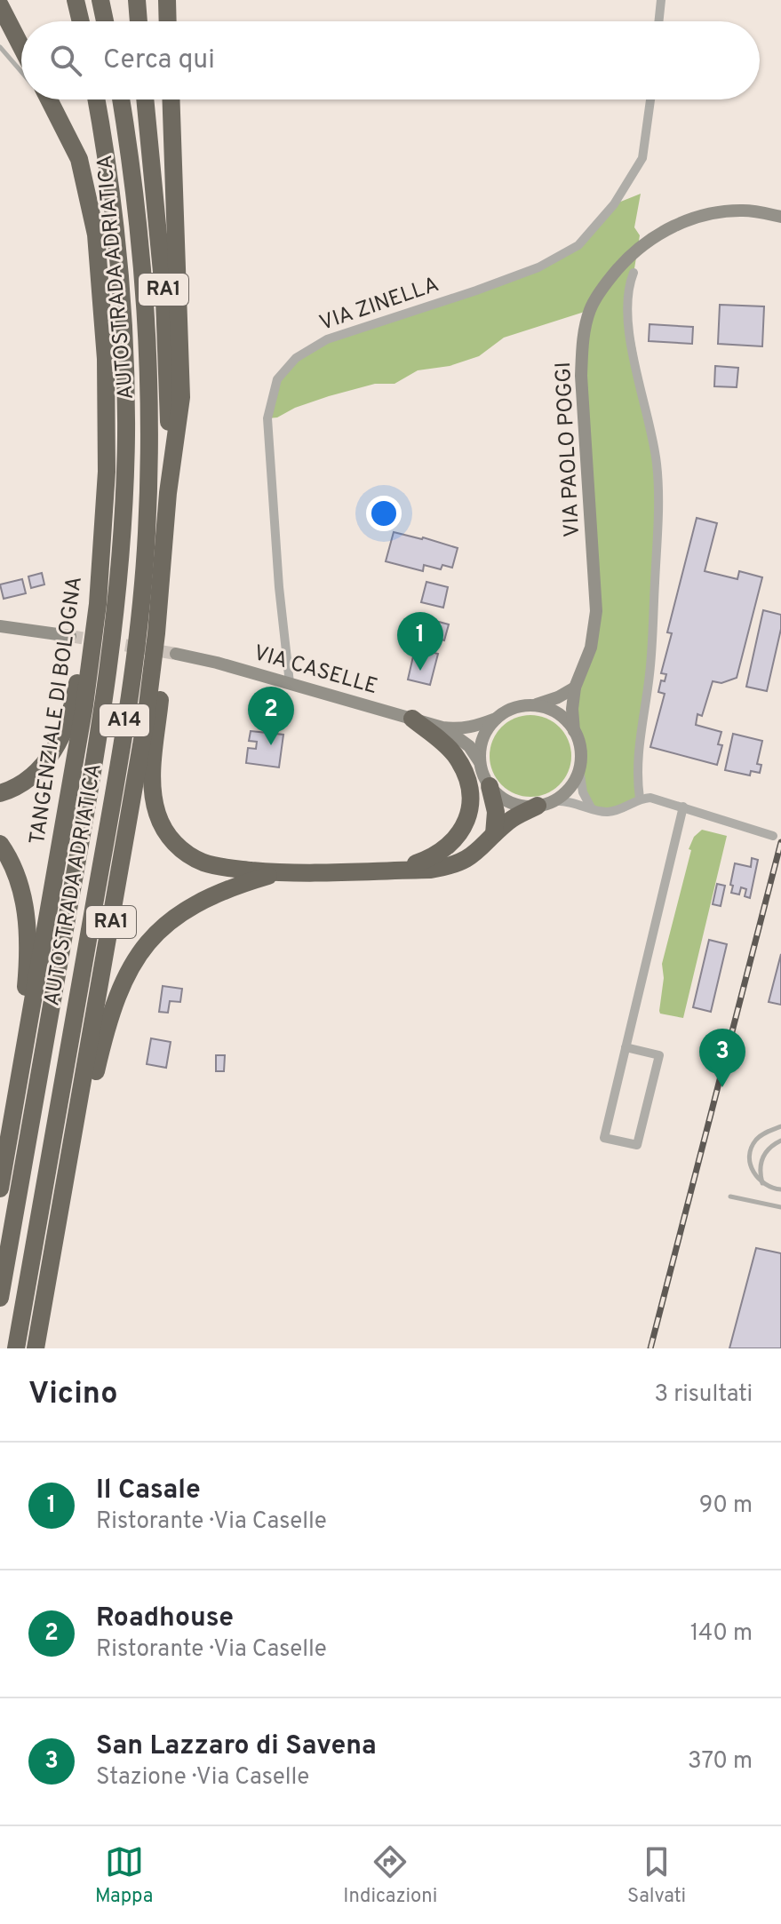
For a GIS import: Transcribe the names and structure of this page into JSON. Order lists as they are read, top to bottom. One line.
{"streets":{"highway":["AUTOSTRADA ADRIATICA","RA1","TANGENZIALE DI BOLOGNA","A14"],"main road":["VIA PAOLO POGGI","VIA CASELLE"],"street":["VIA ZINELLA"]},"crossings":[["VIA ZINELLA","VIA CASELLE"],["VIA PAOLO POGGI","VIA CASELLE"]],"page":{"search":"Cerca qui","pins":["1","2","3"],"heading":["Vicino","3 risultati"],"list":[{"mark":"1","name":"Il Casale","note":"Ristorante · Via Caselle","value":"90 m"},{"mark":"2","name":"Roadhouse","note":"Ristorante · Via Caselle","value":"140 m"},{"mark":"3","name":"San Lazzaro di Savena","note":"Stazione · Via Caselle","value":"370 m"}],"nav":["Mappa","Indicazioni","Salvati"]}}
